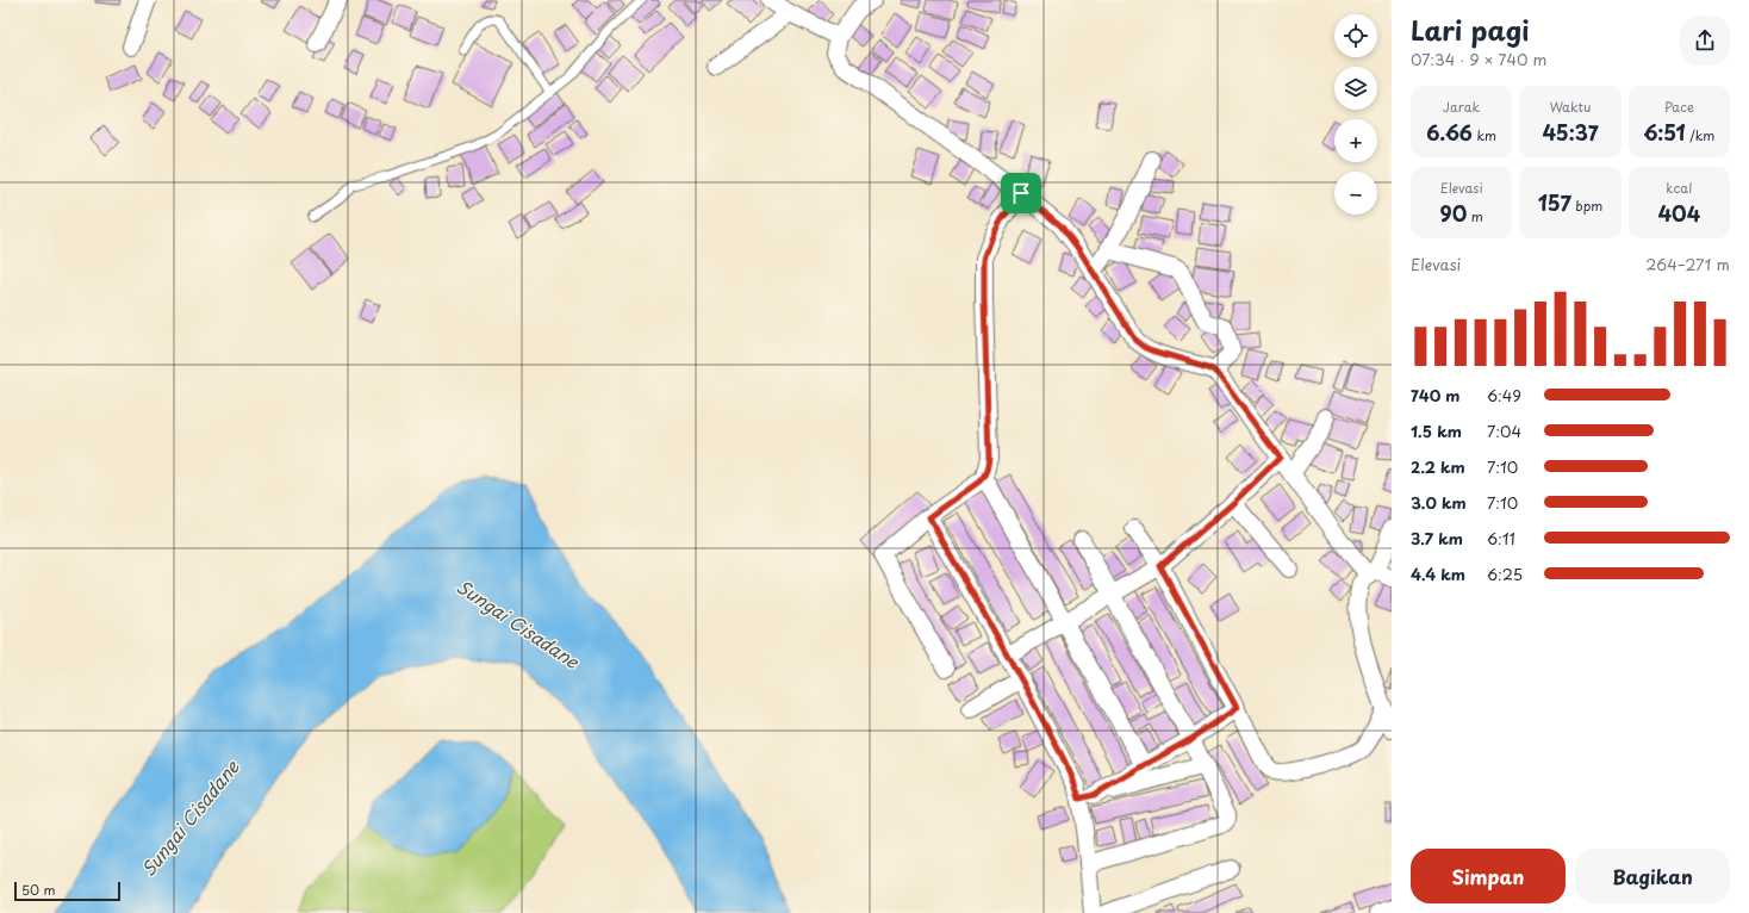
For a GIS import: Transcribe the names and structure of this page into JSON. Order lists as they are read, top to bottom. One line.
{"water":["Sungai Cisadane"],"scale_bar":"50 m","page":{"heading":["Lari pagi","07:34 · 9 × 740 m"],"map_buttons":["+","−"],"stats":[["Jarak","6.66 km"],["Waktu","45:37"],["Pace","6:51 /km"],["Elevasi","90 m"],["157 bpm"],["kcal","404"]],"chart":["Elevasi","264–271 m"],"list":[{"name":"740 m","note":"6:49"},{"name":"1.5 km","note":"7:04"},{"name":"2.2 km","note":"7:10"},{"name":"3.0 km","note":"7:10"},{"name":"3.7 km","note":"6:11"},{"name":"4.4 km","note":"6:25"}],"buttons":["Simpan","Bagikan"],"scale":"50 m"}}
